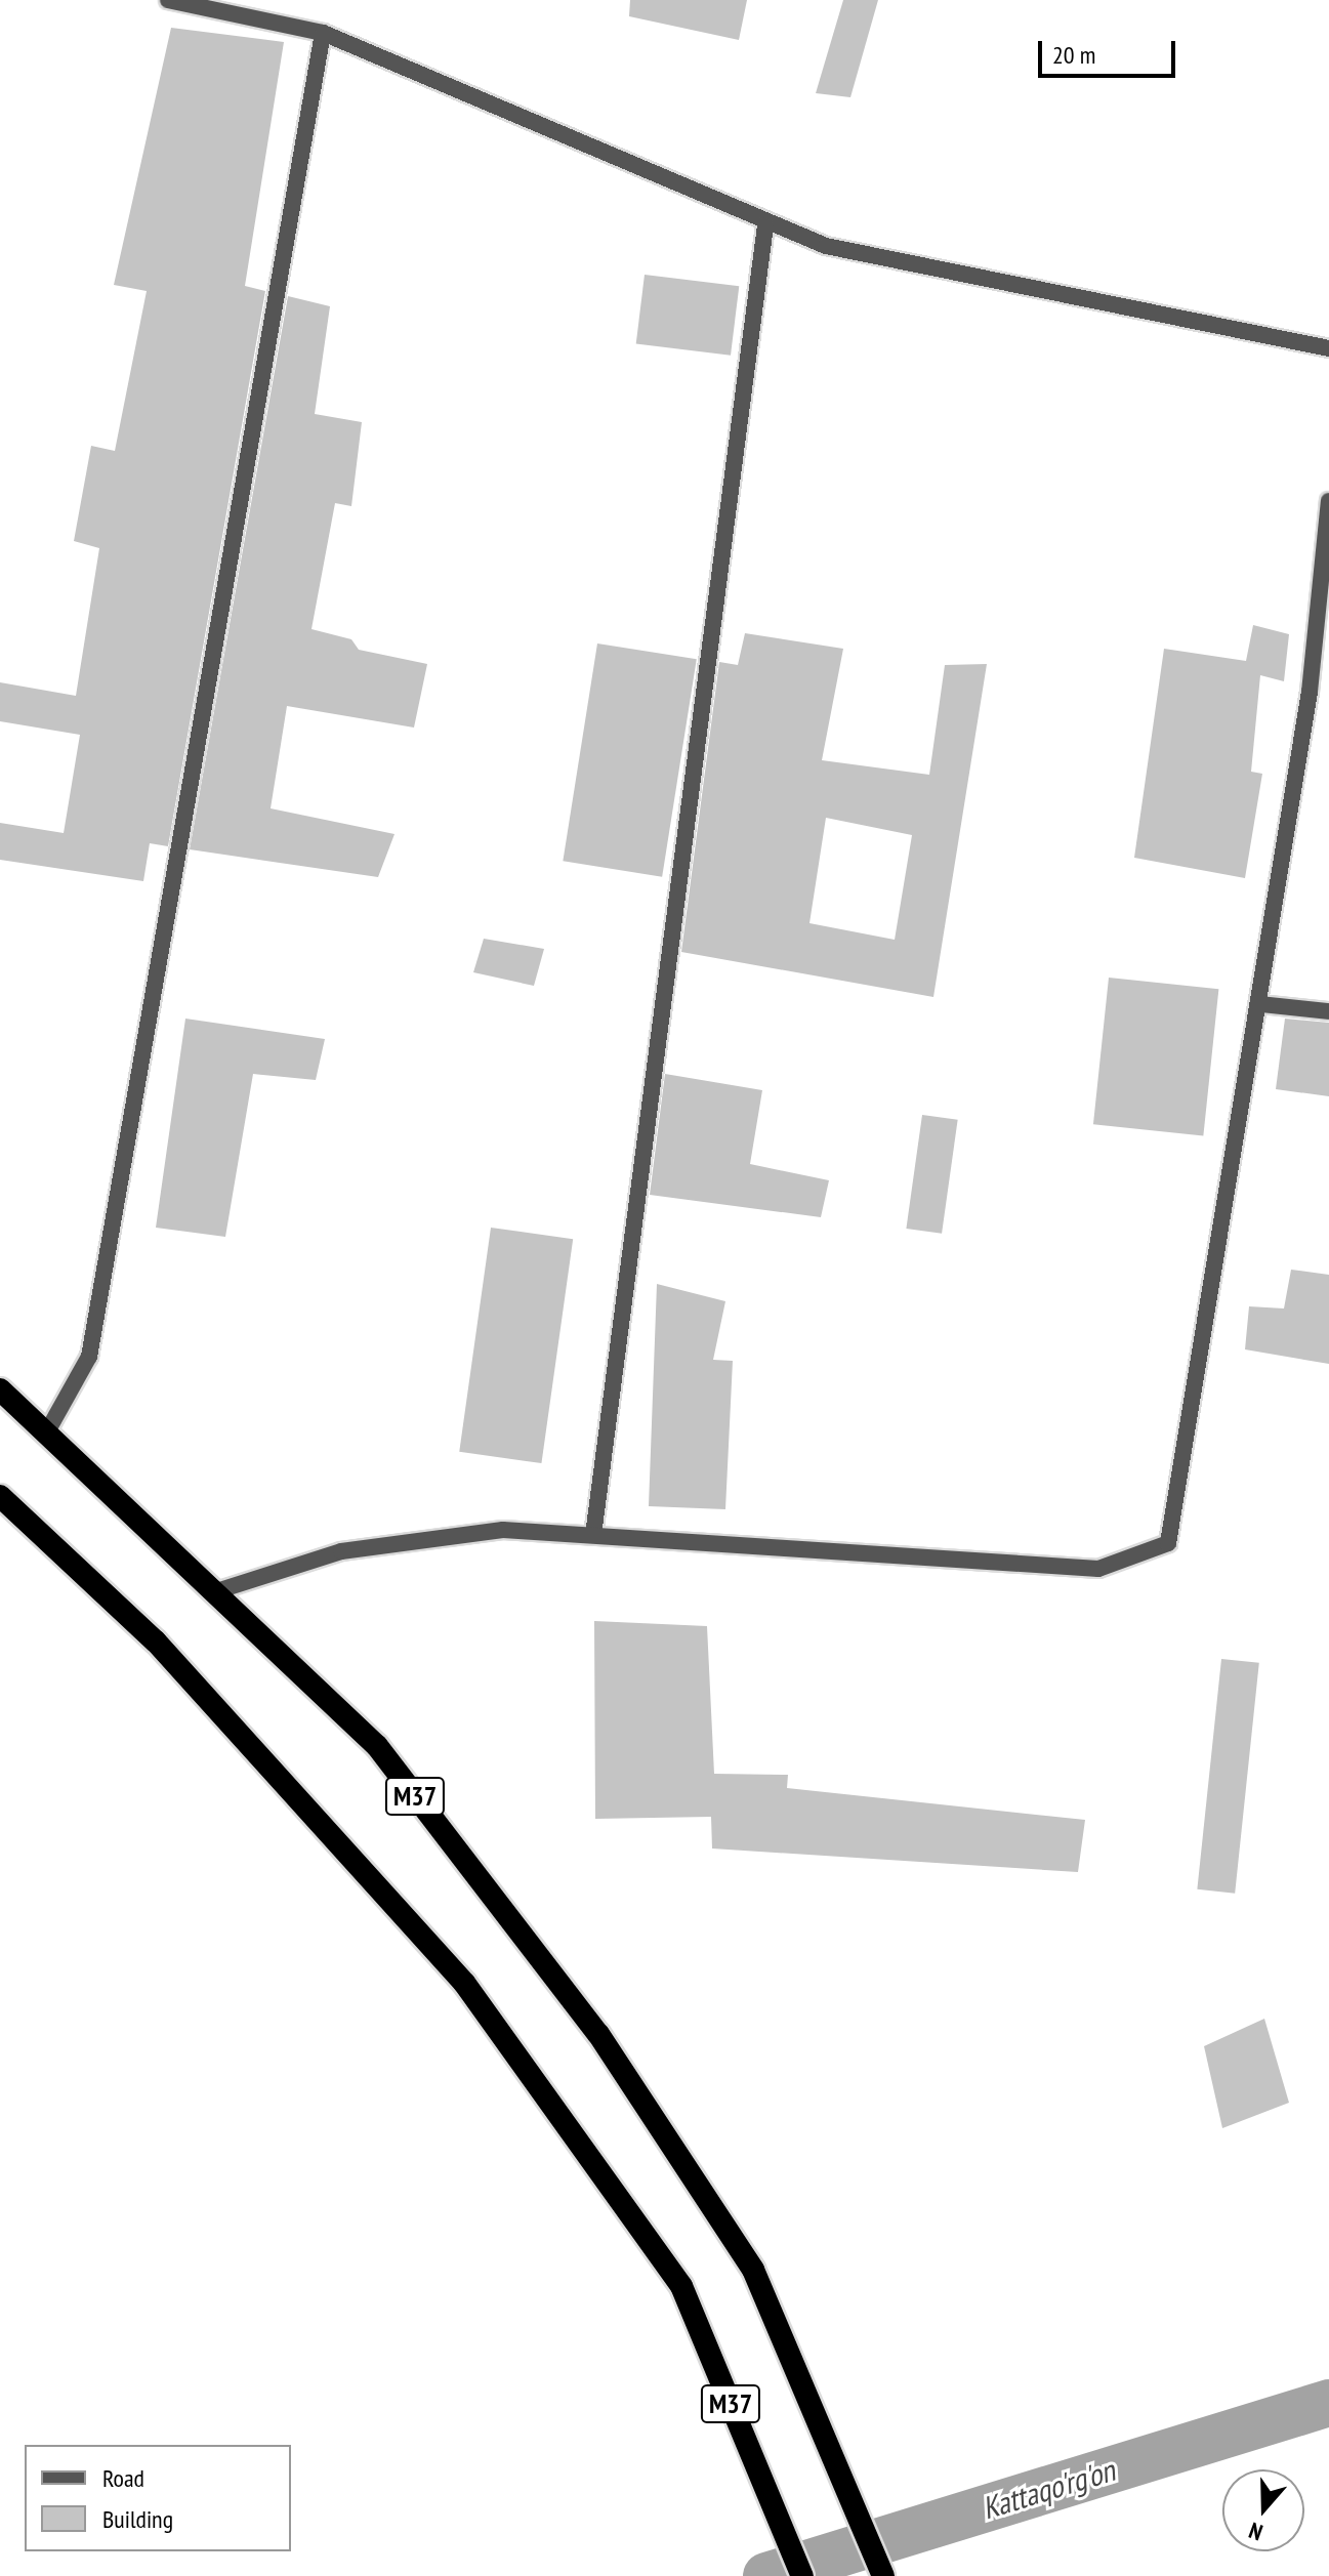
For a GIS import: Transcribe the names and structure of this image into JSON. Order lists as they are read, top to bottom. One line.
{"streets":{"highway":["M37"]},"water":["Kattaqo'rg'on"],"legend":["Road","Building"],"scale_bar":"20 m","north":"bottom"}
